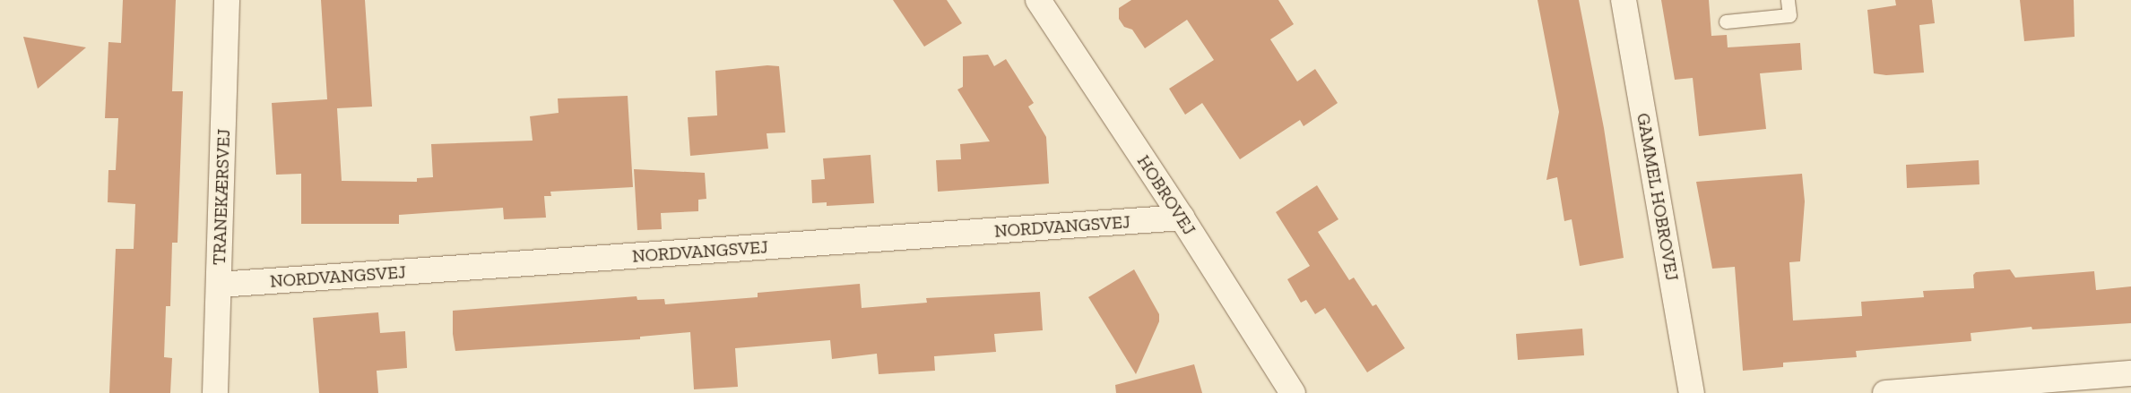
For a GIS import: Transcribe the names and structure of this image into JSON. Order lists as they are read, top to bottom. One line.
{"streets":{"street":["HOBROVEJ","TRANEKÆRSVEJ","GAMMEL HOBROVEJ","NORDVANGSVEJ"]},"crossings":[["HOBROVEJ","NORDVANGSVEJ"],["TRANEKÆRSVEJ","NORDVANGSVEJ"]]}
